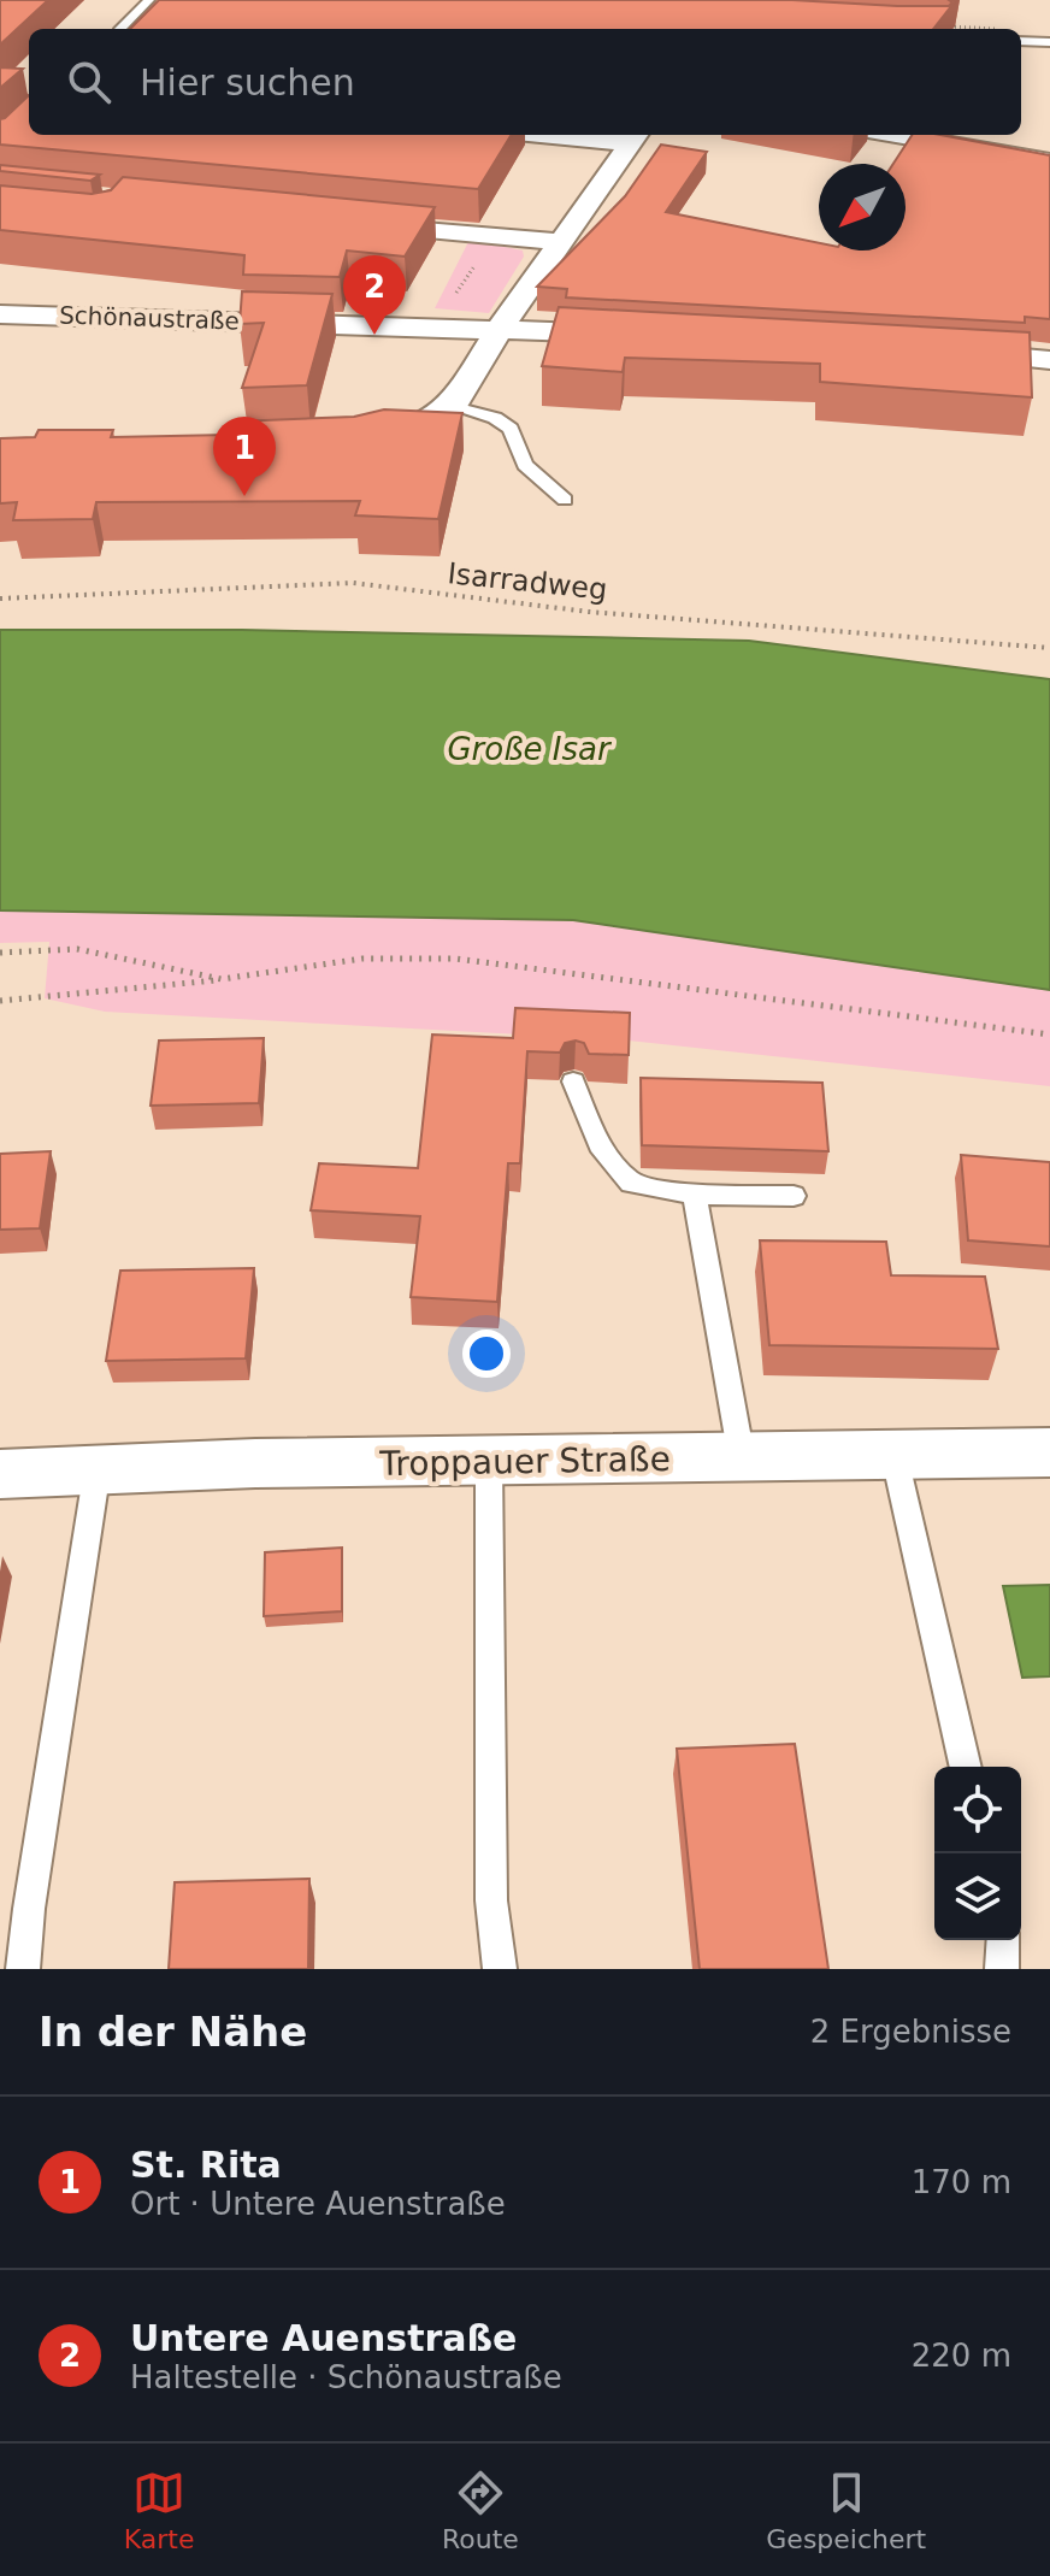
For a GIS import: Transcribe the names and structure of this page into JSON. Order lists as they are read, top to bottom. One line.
{"streets":{"street":["Schönaustraße","Troppauer Straße"],"path":["Isarradweg"]},"water":["Große Isar"],"north":"bottom left","page":{"search":"Hier suchen","pins":["2","1"],"heading":["In der Nähe","2 Ergebnisse"],"list":[{"mark":"1","name":"St. Rita","note":"Ort · Untere Auenstraße","value":"170 m"},{"mark":"2","name":"Untere Auenstraße","note":"Haltestelle · Schönaustraße","value":"220 m"}],"nav":["Karte","Route","Gespeichert"]}}
